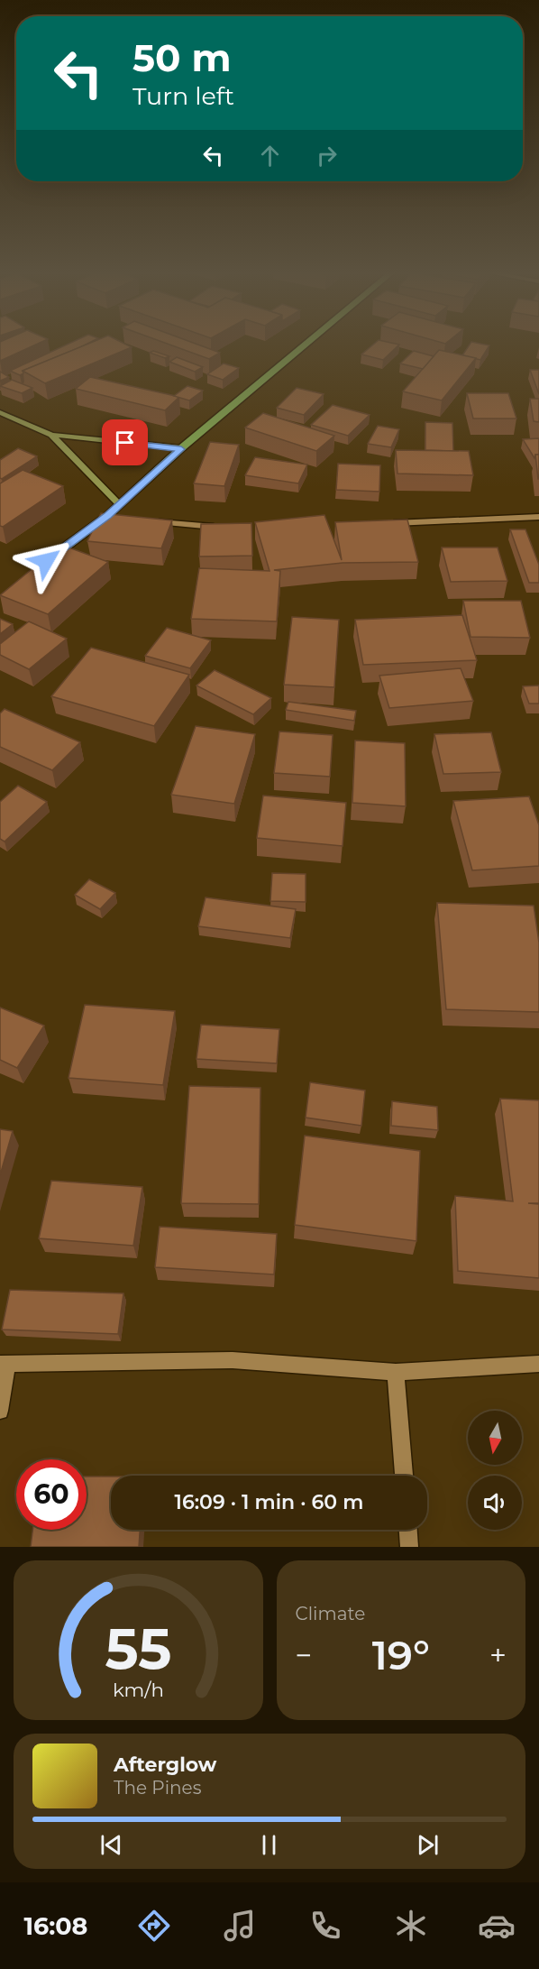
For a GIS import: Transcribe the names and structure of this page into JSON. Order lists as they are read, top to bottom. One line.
{"north":"bottom","page":{"turn":["50 m","Turn left"],"limit":"60","trip":"16:09 · 1 min · 60 m","tile":"Climate","heat":["−","19°","+"],"song":["Afterglow","The Pines"],"tabs":"16:08","gauge":["55","km/h"]}}
